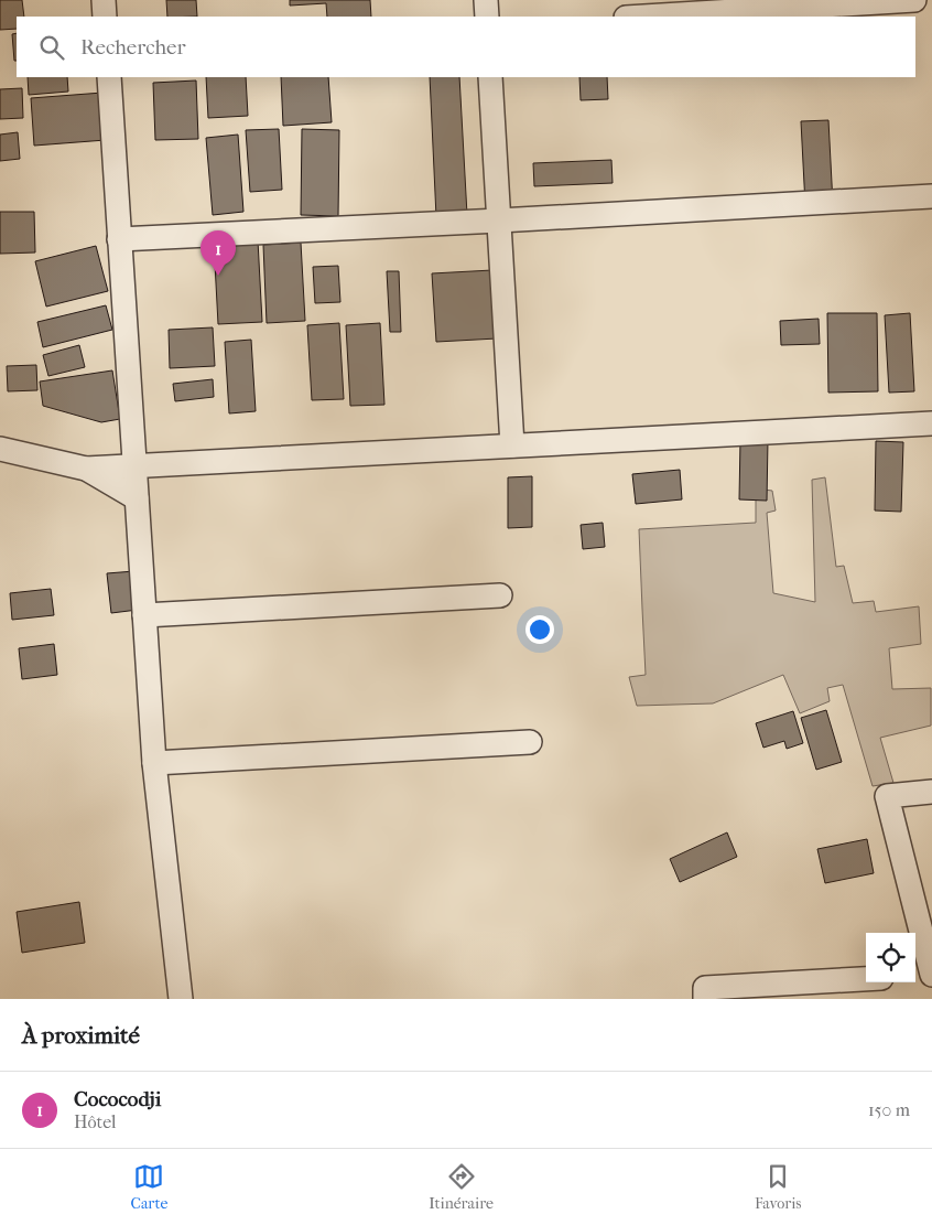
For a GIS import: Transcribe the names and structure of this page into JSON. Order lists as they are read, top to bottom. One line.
{"page":{"search":"Rechercher","pins":"1","heading":"À proximité","list":[{"mark":"1","name":"Cococodji","note":"Hôtel","value":"150 m"}],"nav":["Carte","Itinéraire","Favoris"]}}
